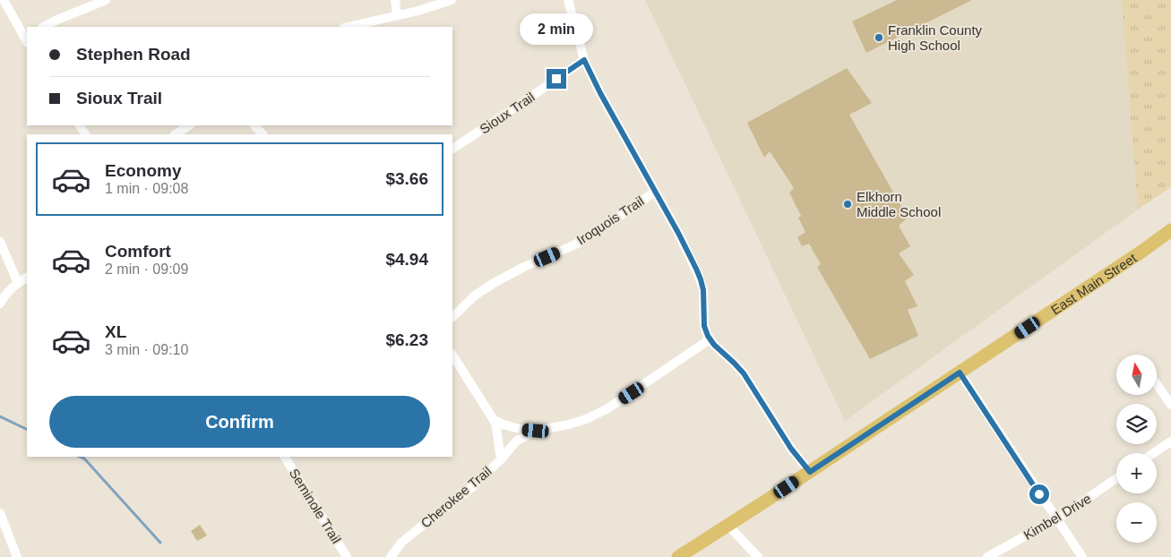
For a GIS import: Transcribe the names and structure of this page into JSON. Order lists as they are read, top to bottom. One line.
{"streets":{"main road":["East Main Street"],"street":["Sioux Trail","Iroquois Trail","Cherokee Trail","Seminole Trail","Kimbel Drive"]},"places":["Franklin County High School","Elkhorn Middle School"],"north":"top","page":{"bubble":"2 min","banner":["Stephen Road","Sioux Trail"],"list":[{"name":"Economy","note":"1 min · 09:08","value":"$3.66"},{"name":"Comfort","note":"2 min · 09:09","value":"$4.94"},{"name":"XL","note":"3 min · 09:10","value":"$6.23"}],"map_buttons":["+","−"],"buttons":"Confirm"}}
